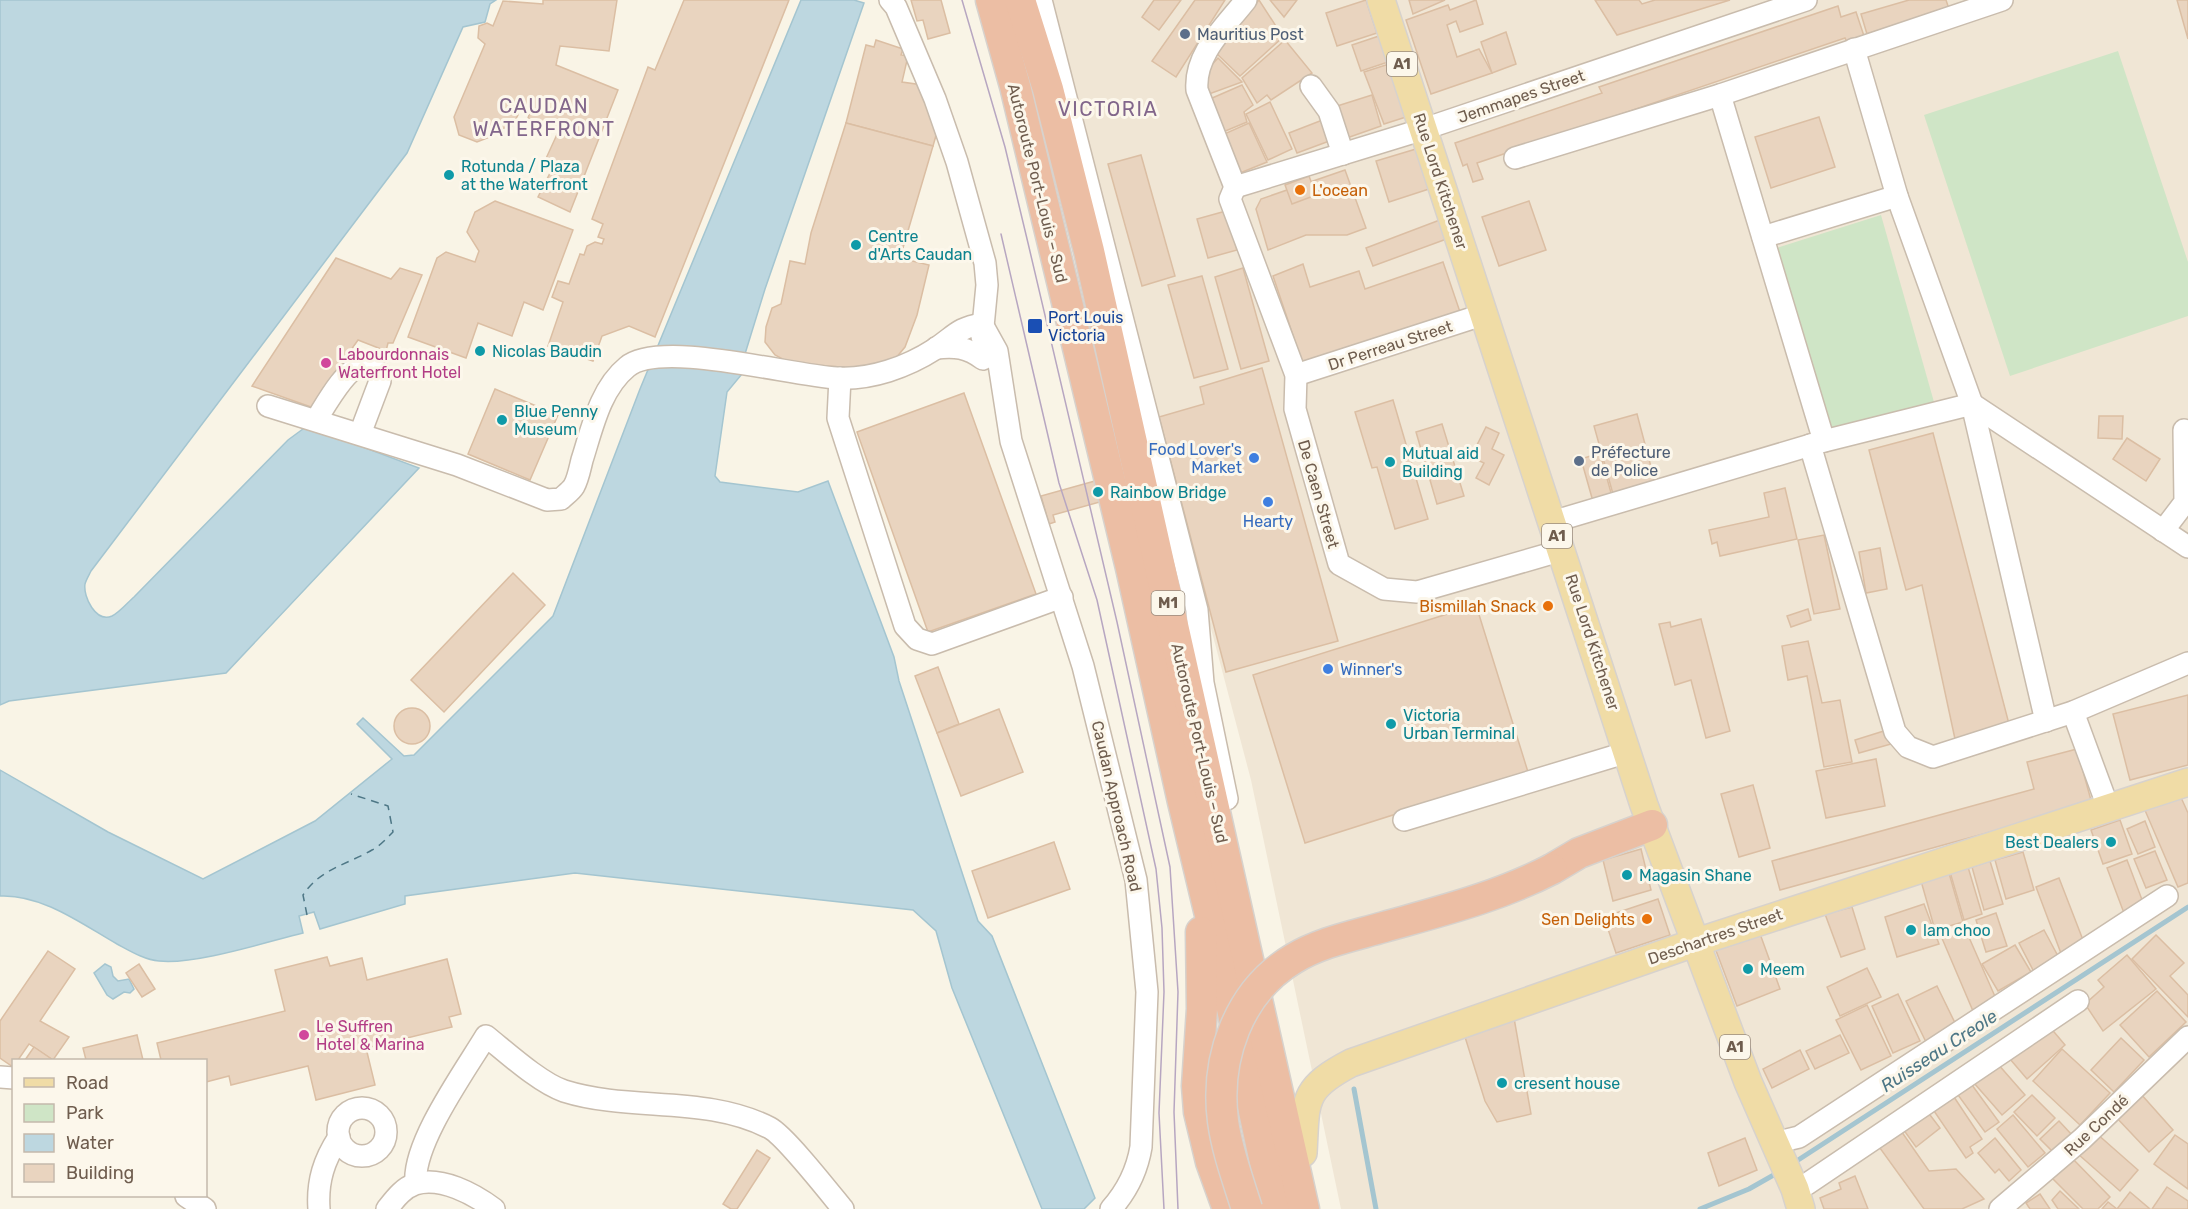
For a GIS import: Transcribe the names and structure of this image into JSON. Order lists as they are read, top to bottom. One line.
{"streets":{"highway":["Autoroute Port-Louis – Sud","M1"],"main road":["A1","Rue Lord Kitchener","Deschartres Street"],"street":["Jemmapes Street","Dr Perreau Street","De Caen Street","Caudan Approach Road","Rue Condé"]},"crossings":[["Jemmapes Street","Rue Lord Kitchener"],["Jemmapes Street","De Caen Street"],["Rue Lord Kitchener","Dr Perreau Street"],["Rue Lord Kitchener","De Caen Street"],["Rue Lord Kitchener","Deschartres Street"],["Dr Perreau Street","De Caen Street"]],"districts":["CAUDAN WATERFRONT","VICTORIA"],"water":["Ruisseau Creole"],"places":{"other":["Mauritius Post","Rotunda / Plaza at the Waterfront","L'ocean","Centre d'Arts Caudan","Nicolas Baudin","Labourdonnais Waterfront Hotel","Blue Penny Museum","Food Lover's Market","Préfecture de Police","Mutual aid Building","Rainbow Bridge","Hearty","Bismillah Snack","Winner's","Victoria Urban Terminal","Best Dealers","Magasin Shane","Sen Delights","lam choo","Meem","Le Suffren Hotel & Marina","cresent house"],"transit":["Port Louis Victoria"]},"legend":["Road","Park","Water","Building"]}
